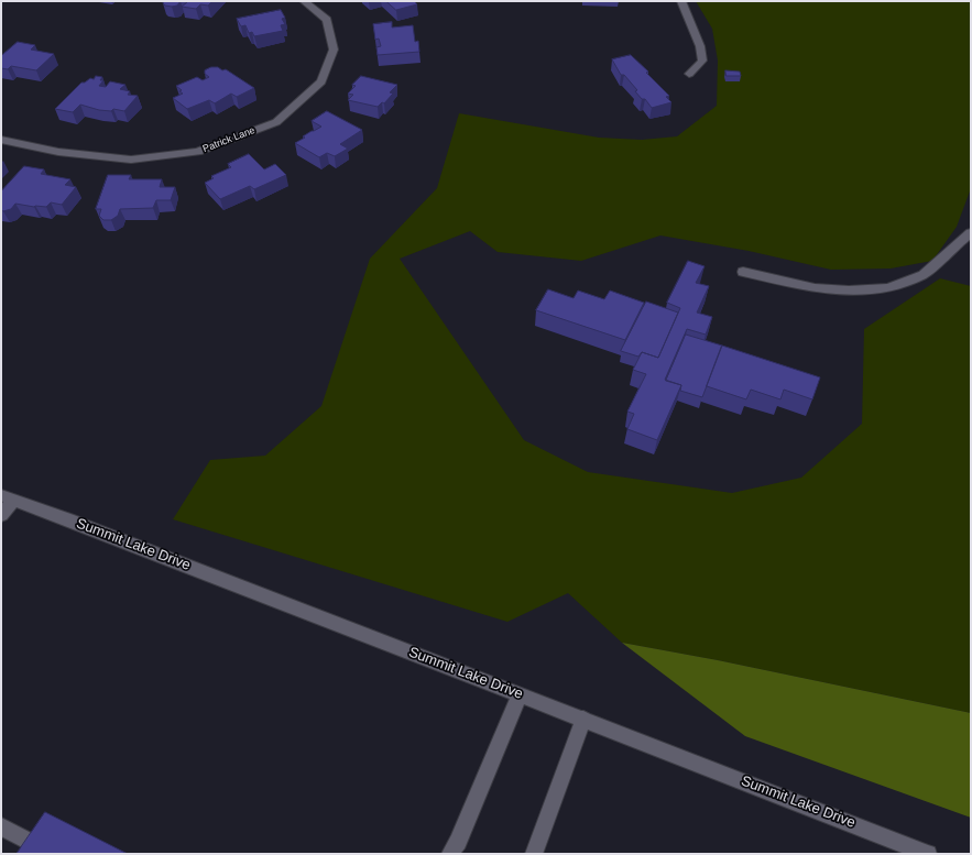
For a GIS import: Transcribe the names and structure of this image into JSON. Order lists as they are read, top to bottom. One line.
{"streets":{"street":["Patrick Lane","Summit Lake Drive"]}}
